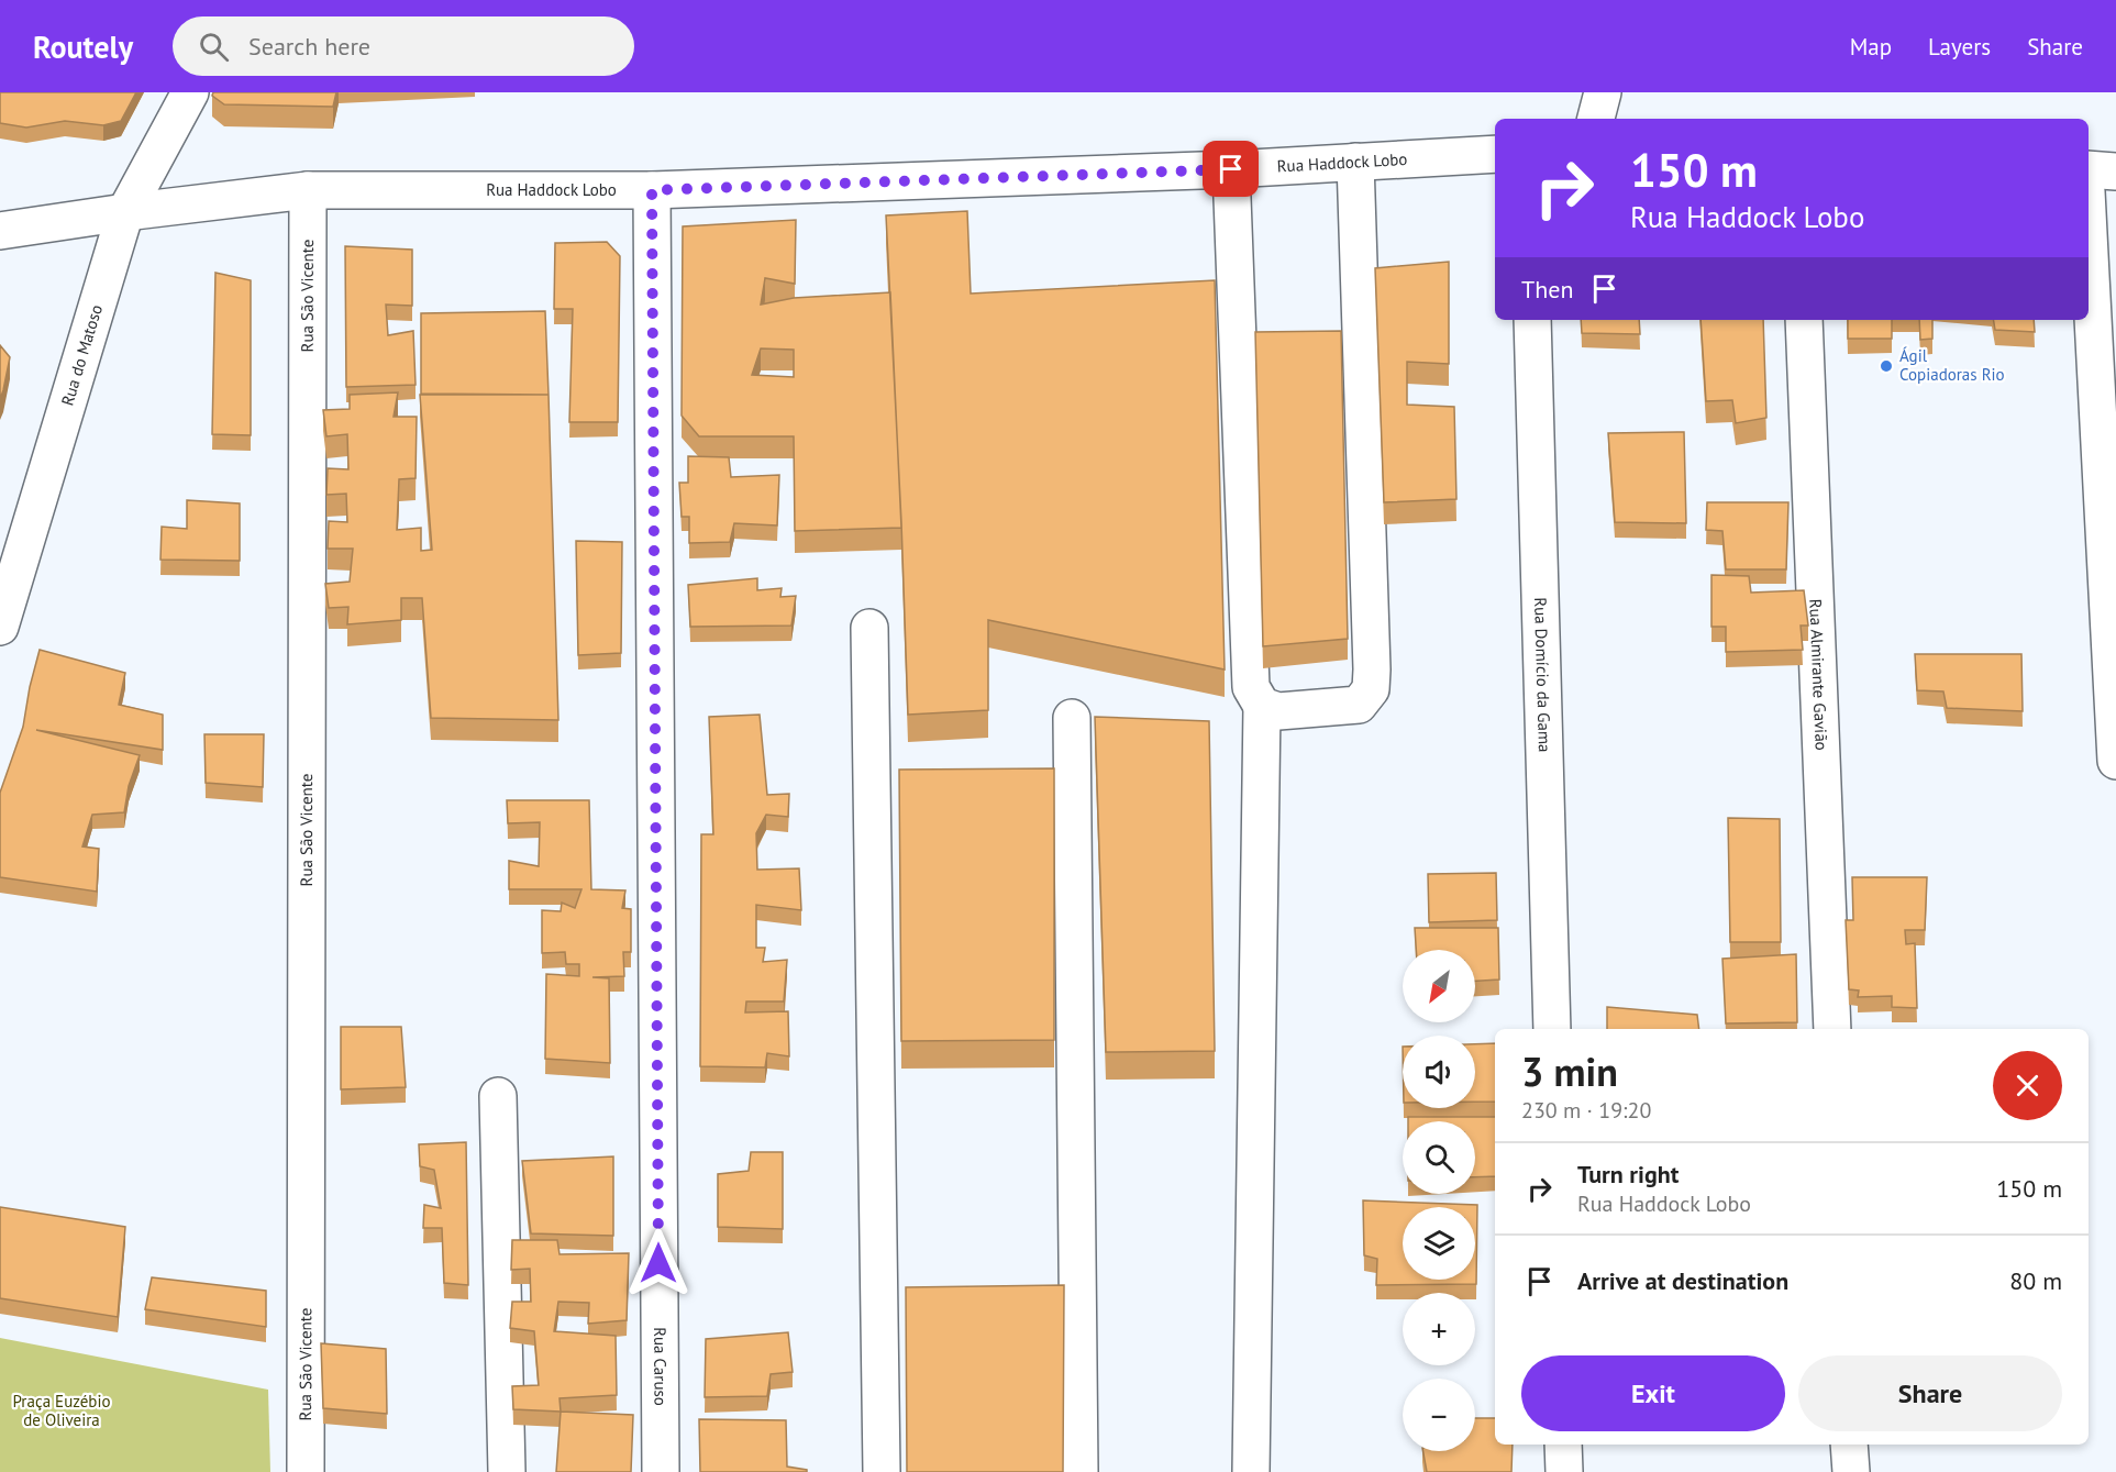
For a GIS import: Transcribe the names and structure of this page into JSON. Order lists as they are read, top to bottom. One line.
{"streets":{"street":["Rua Haddock Lobo","Rua São Vicente","Rua do Matoso","Rua Domício da Gama","Rua Almirante Gavião","Rua Caruso"]},"crossings":[["Rua Haddock Lobo","Rua São Vicente"],["Rua Haddock Lobo","Rua do Matoso"],["Rua Haddock Lobo","Rua Caruso"]],"parks":["Praça Euzébio de Oliveira"],"places":["Ágil Copiadoras Rio"],"north":"bottom left","page":{"header":"Routely","search":"Search here","nav":["Map","Layers","Share"],"turn":["150 m","Rua Haddock Lobo"],"then":"Then","map_buttons":["+","−"],"heading":["3 min","230 m · 19:20"],"list":[{"name":"Turn right","note":"Rua Haddock Lobo","value":"150 m"},{"name":"Arrive at destination","value":"80 m"}],"buttons":["Exit","Share"]}}
